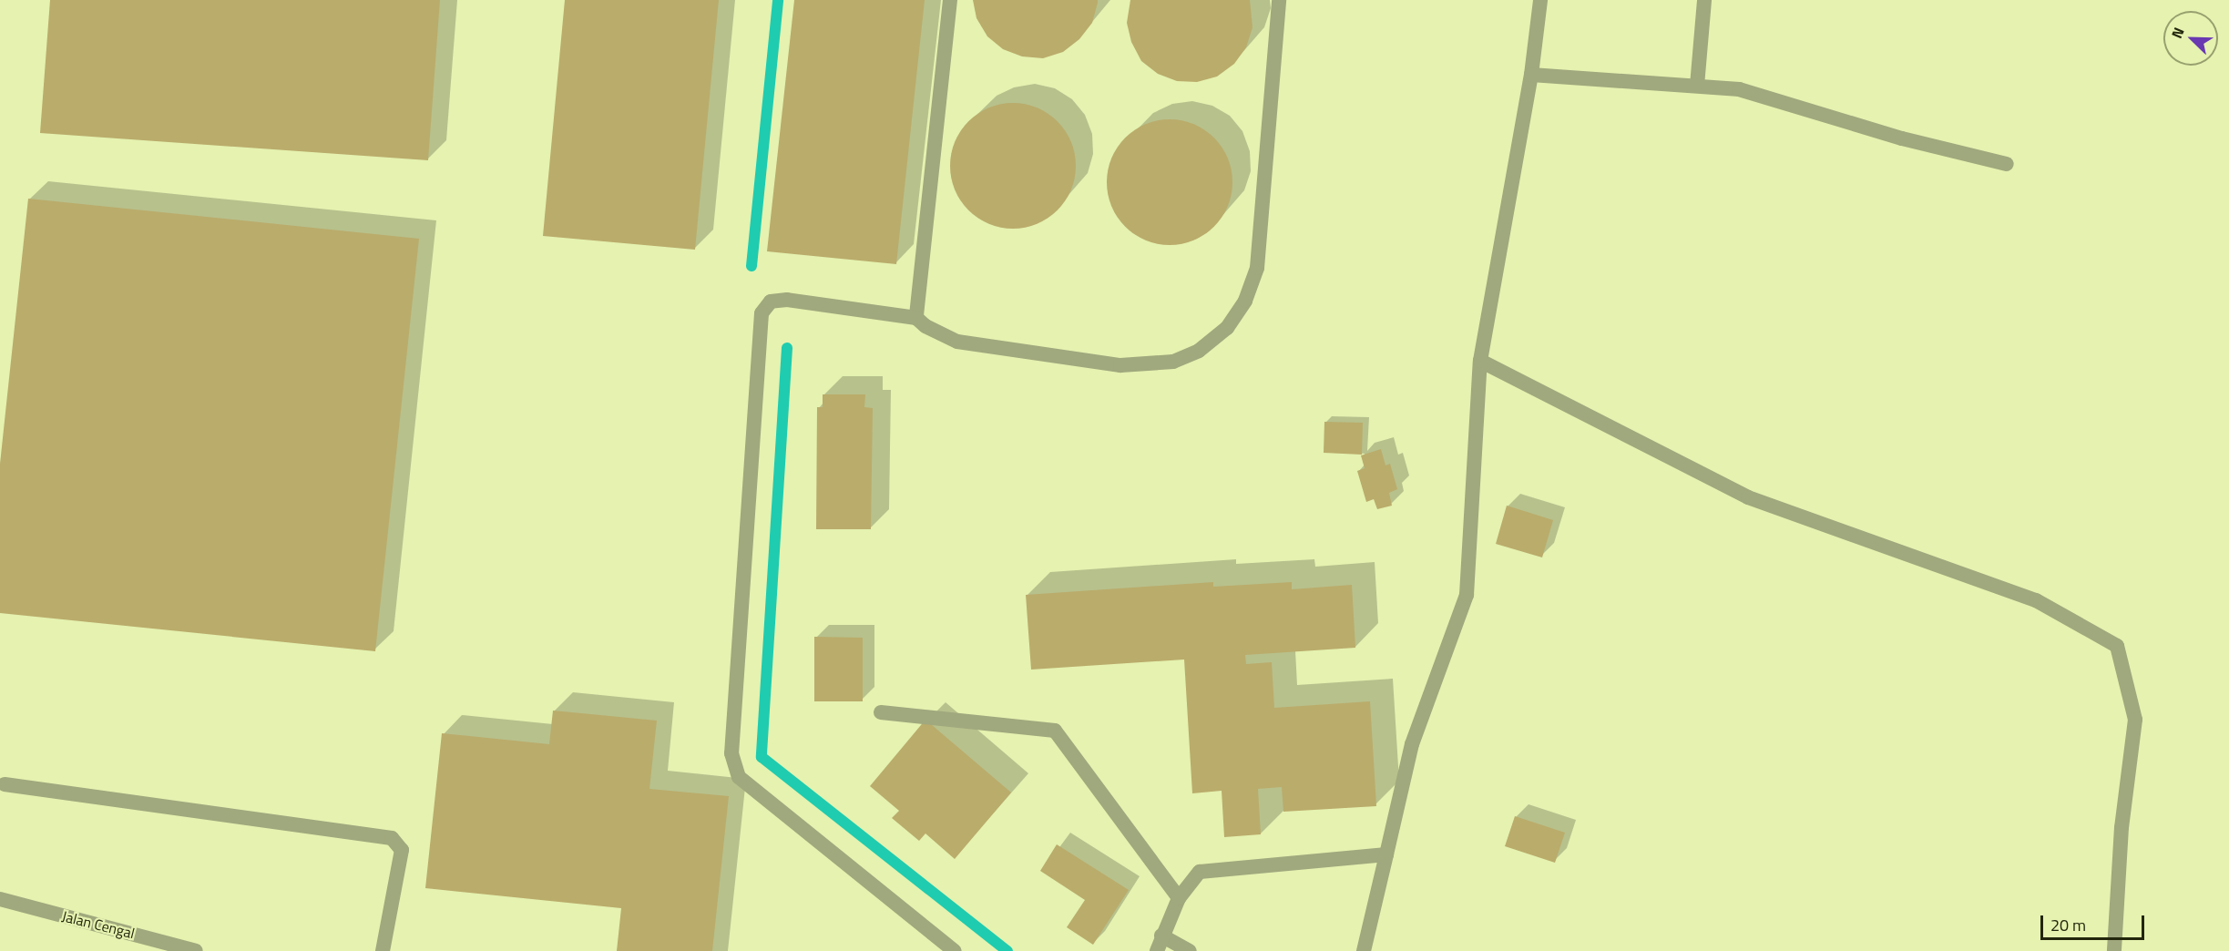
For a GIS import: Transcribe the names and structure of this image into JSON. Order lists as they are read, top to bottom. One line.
{"streets":{"street":["Jalan Cengal"]},"scale_bar":"20 m","north":"top left"}
